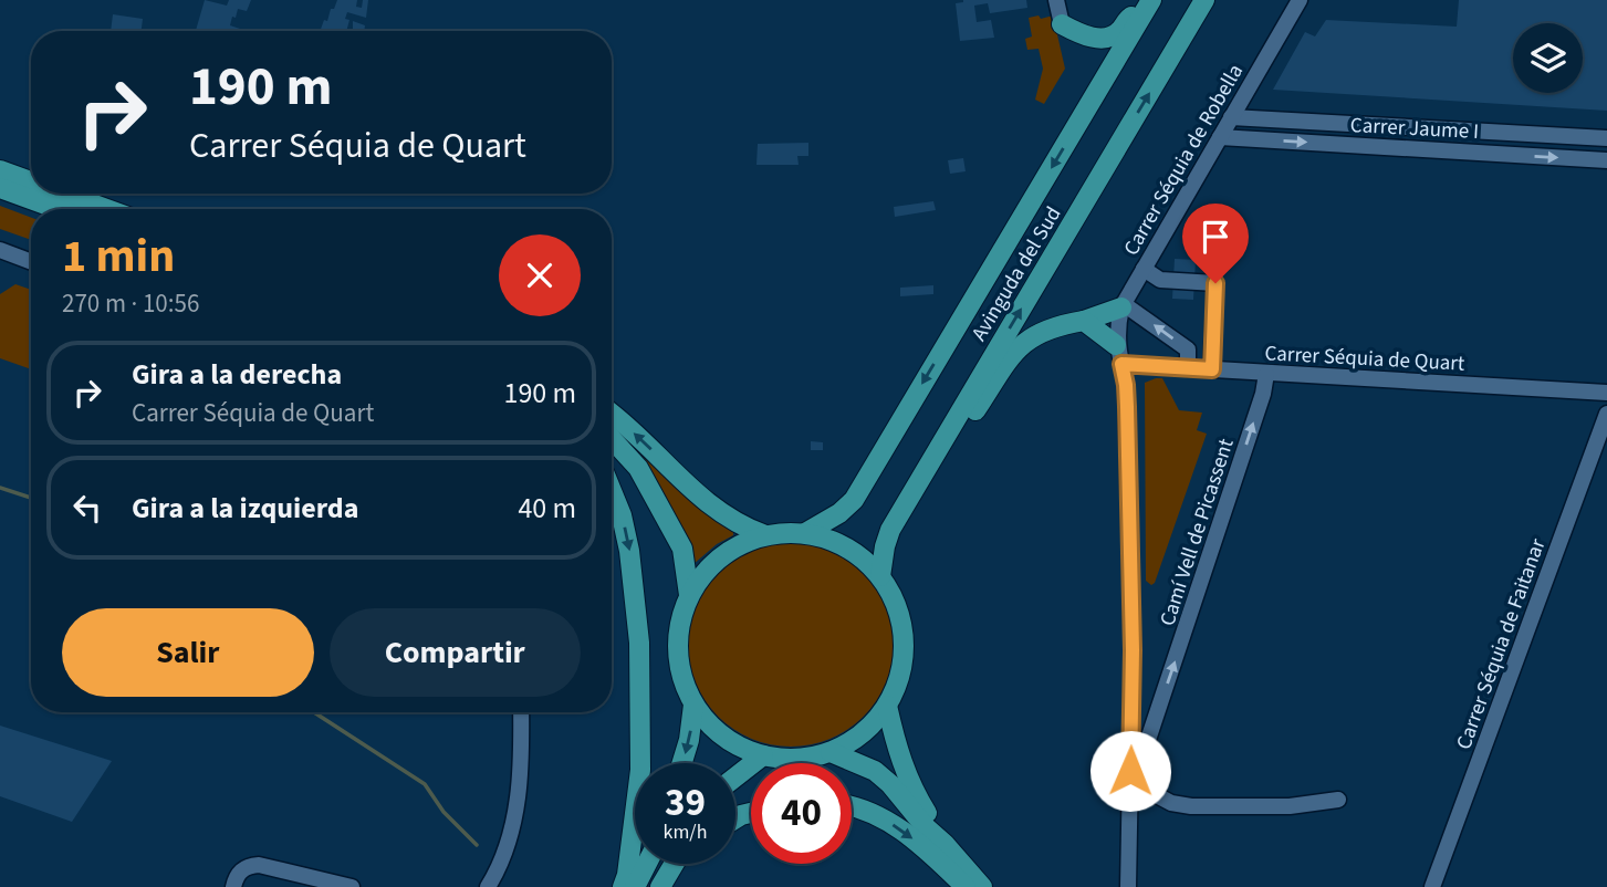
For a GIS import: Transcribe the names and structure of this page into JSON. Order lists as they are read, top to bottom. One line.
{"streets":{"main road":["Avinguda del Sud"],"street":["Carrer Jaume I","Carrer Séquia de Robella","Carrer Séquia de Quart","Camí Vell de Picassent","Carrer Séquia de Faitanar"]},"crossings":[["Carrer Jaume I","Carrer Séquia de Robella"],["Carrer Séquia de Robella","Carrer Séquia de Quart"],["Carrer Séquia de Robella","Camí Vell de Picassent"],["Carrer Séquia de Quart","Camí Vell de Picassent"]],"page":{"turn":["190 m","Carrer Séquia de Quart"],"heading":["1 min","270 m · 10:56"],"list":[{"name":"Gira a la derecha","note":"Carrer Séquia de Quart","value":"190 m"},{"name":"Gira a la izquierda","value":"40 m"}],"buttons":["Salir","Compartir"],"speed":"39 km/h","limit":"40"}}
